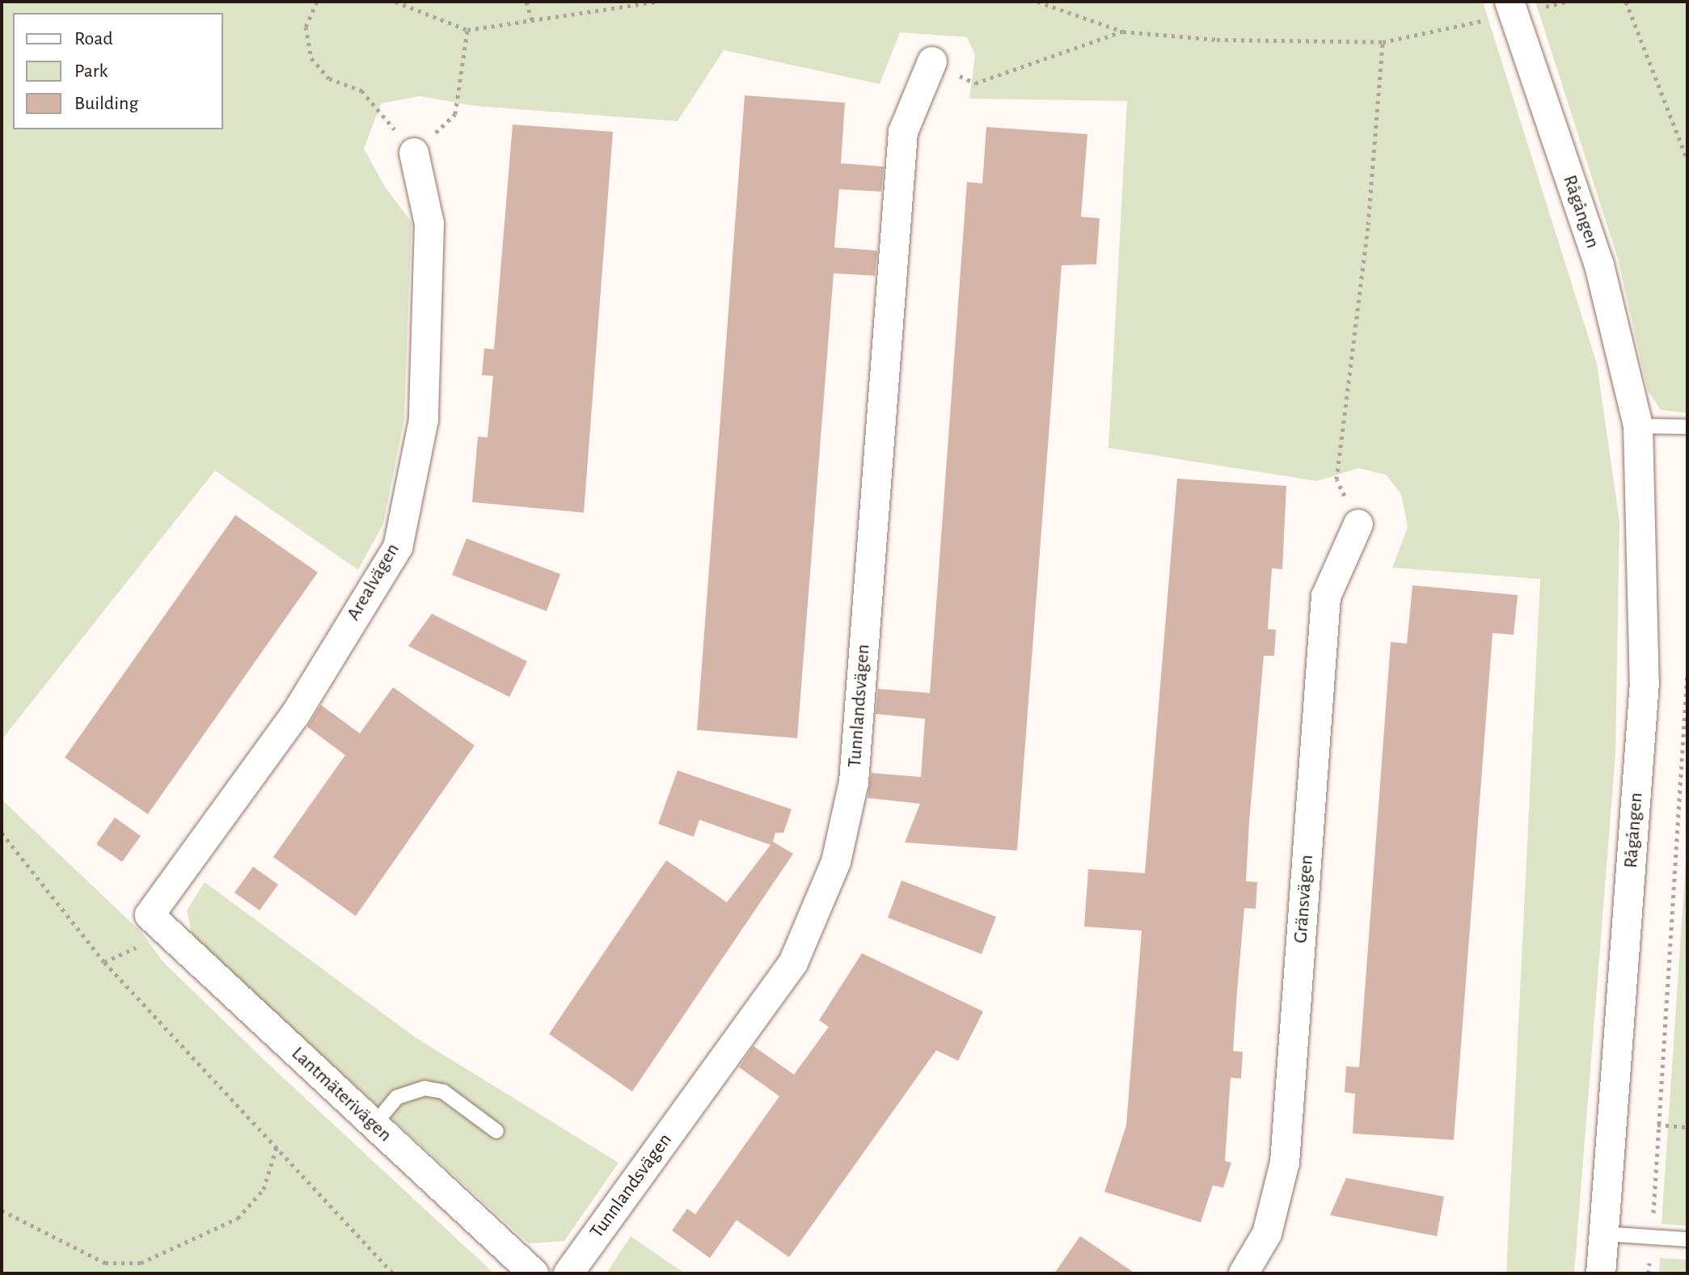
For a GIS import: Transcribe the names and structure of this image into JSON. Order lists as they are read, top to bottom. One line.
{"streets":{"street":["Rågången","Arealvägen","Tunnlandsvägen","Gränsvägen","Lantmäterivägen"]},"crossings":[["Arealvägen","Lantmäterivägen"]],"legend":["Road","Park","Building"]}
